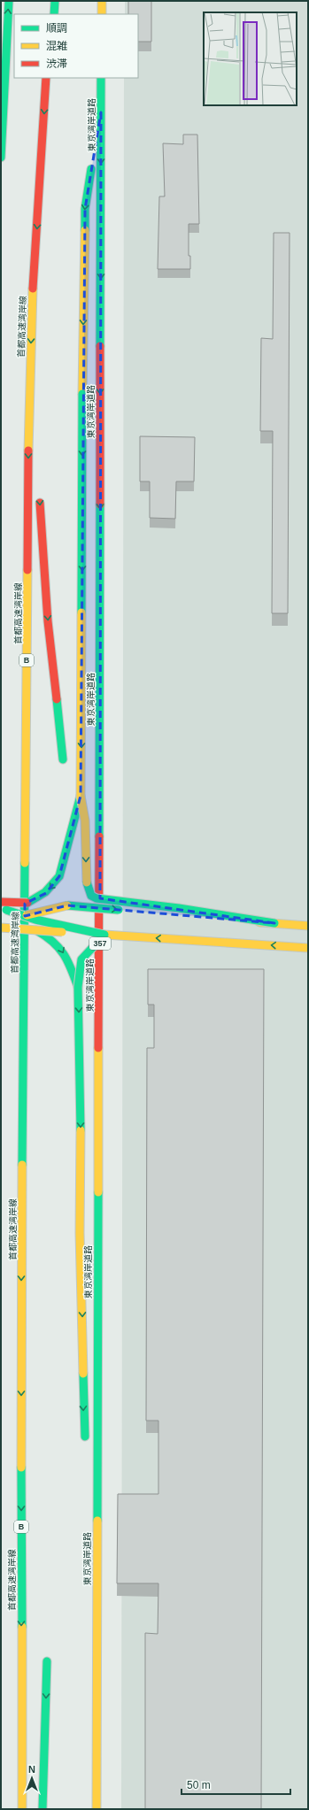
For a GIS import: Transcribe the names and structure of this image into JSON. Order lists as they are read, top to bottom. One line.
{"streets":{"main road":["東京湾岸道路","首都高速湾岸線","B","357"]},"legend":["順調","混雑","渋滞"],"scale_bar":"50 m","north":"top"}
